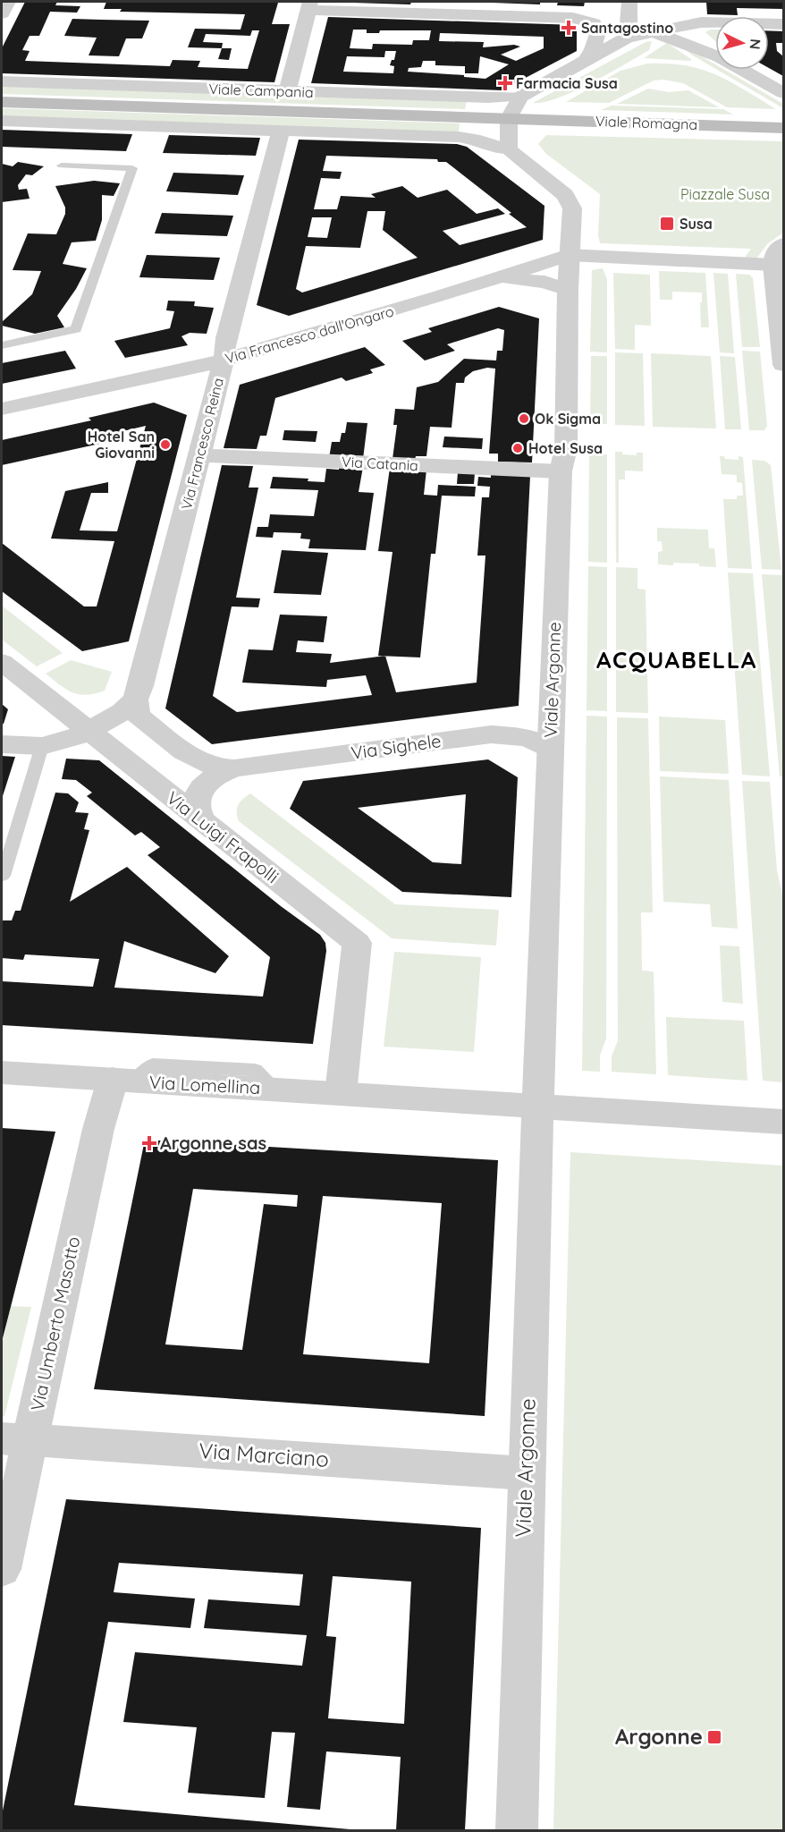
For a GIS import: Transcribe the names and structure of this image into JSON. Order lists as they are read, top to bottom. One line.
{"streets":{"main road":["Viale Campania","Viale Romagna"],"street":["Via Francesco dall'Ongaro","Via Francesco Reina","Via Catania","Viale Argonne","Via Sighele","Via Luigi Frapolli","Via Lomellina","Via Umberto Masotto","Via Marciano"]},"crossings":[["Viale Campania","Viale Romagna"],["Via Francesco dall'Ongaro","Via Francesco Reina"],["Via Francesco dall'Ongaro","Viale Argonne"],["Via Francesco Reina","Via Catania"],["Via Catania","Viale Argonne"],["Viale Argonne","Via Sighele"],["Viale Argonne","Via Lomellina"],["Viale Argonne","Via Marciano"],["Via Luigi Frapolli","Via Lomellina"],["Via Lomellina","Via Umberto Masotto"],["Via Umberto Masotto","Via Marciano"]],"districts":["ACQUABELLA"],"parks":["Piazzale Susa"],"places":{"health":["Santagostino","Farmacia Susa","Argonne sas"],"transit":["Susa","Argonne"],"other":["Ok Sigma","Hotel San Giovanni","Hotel Susa"]},"north":"right"}
